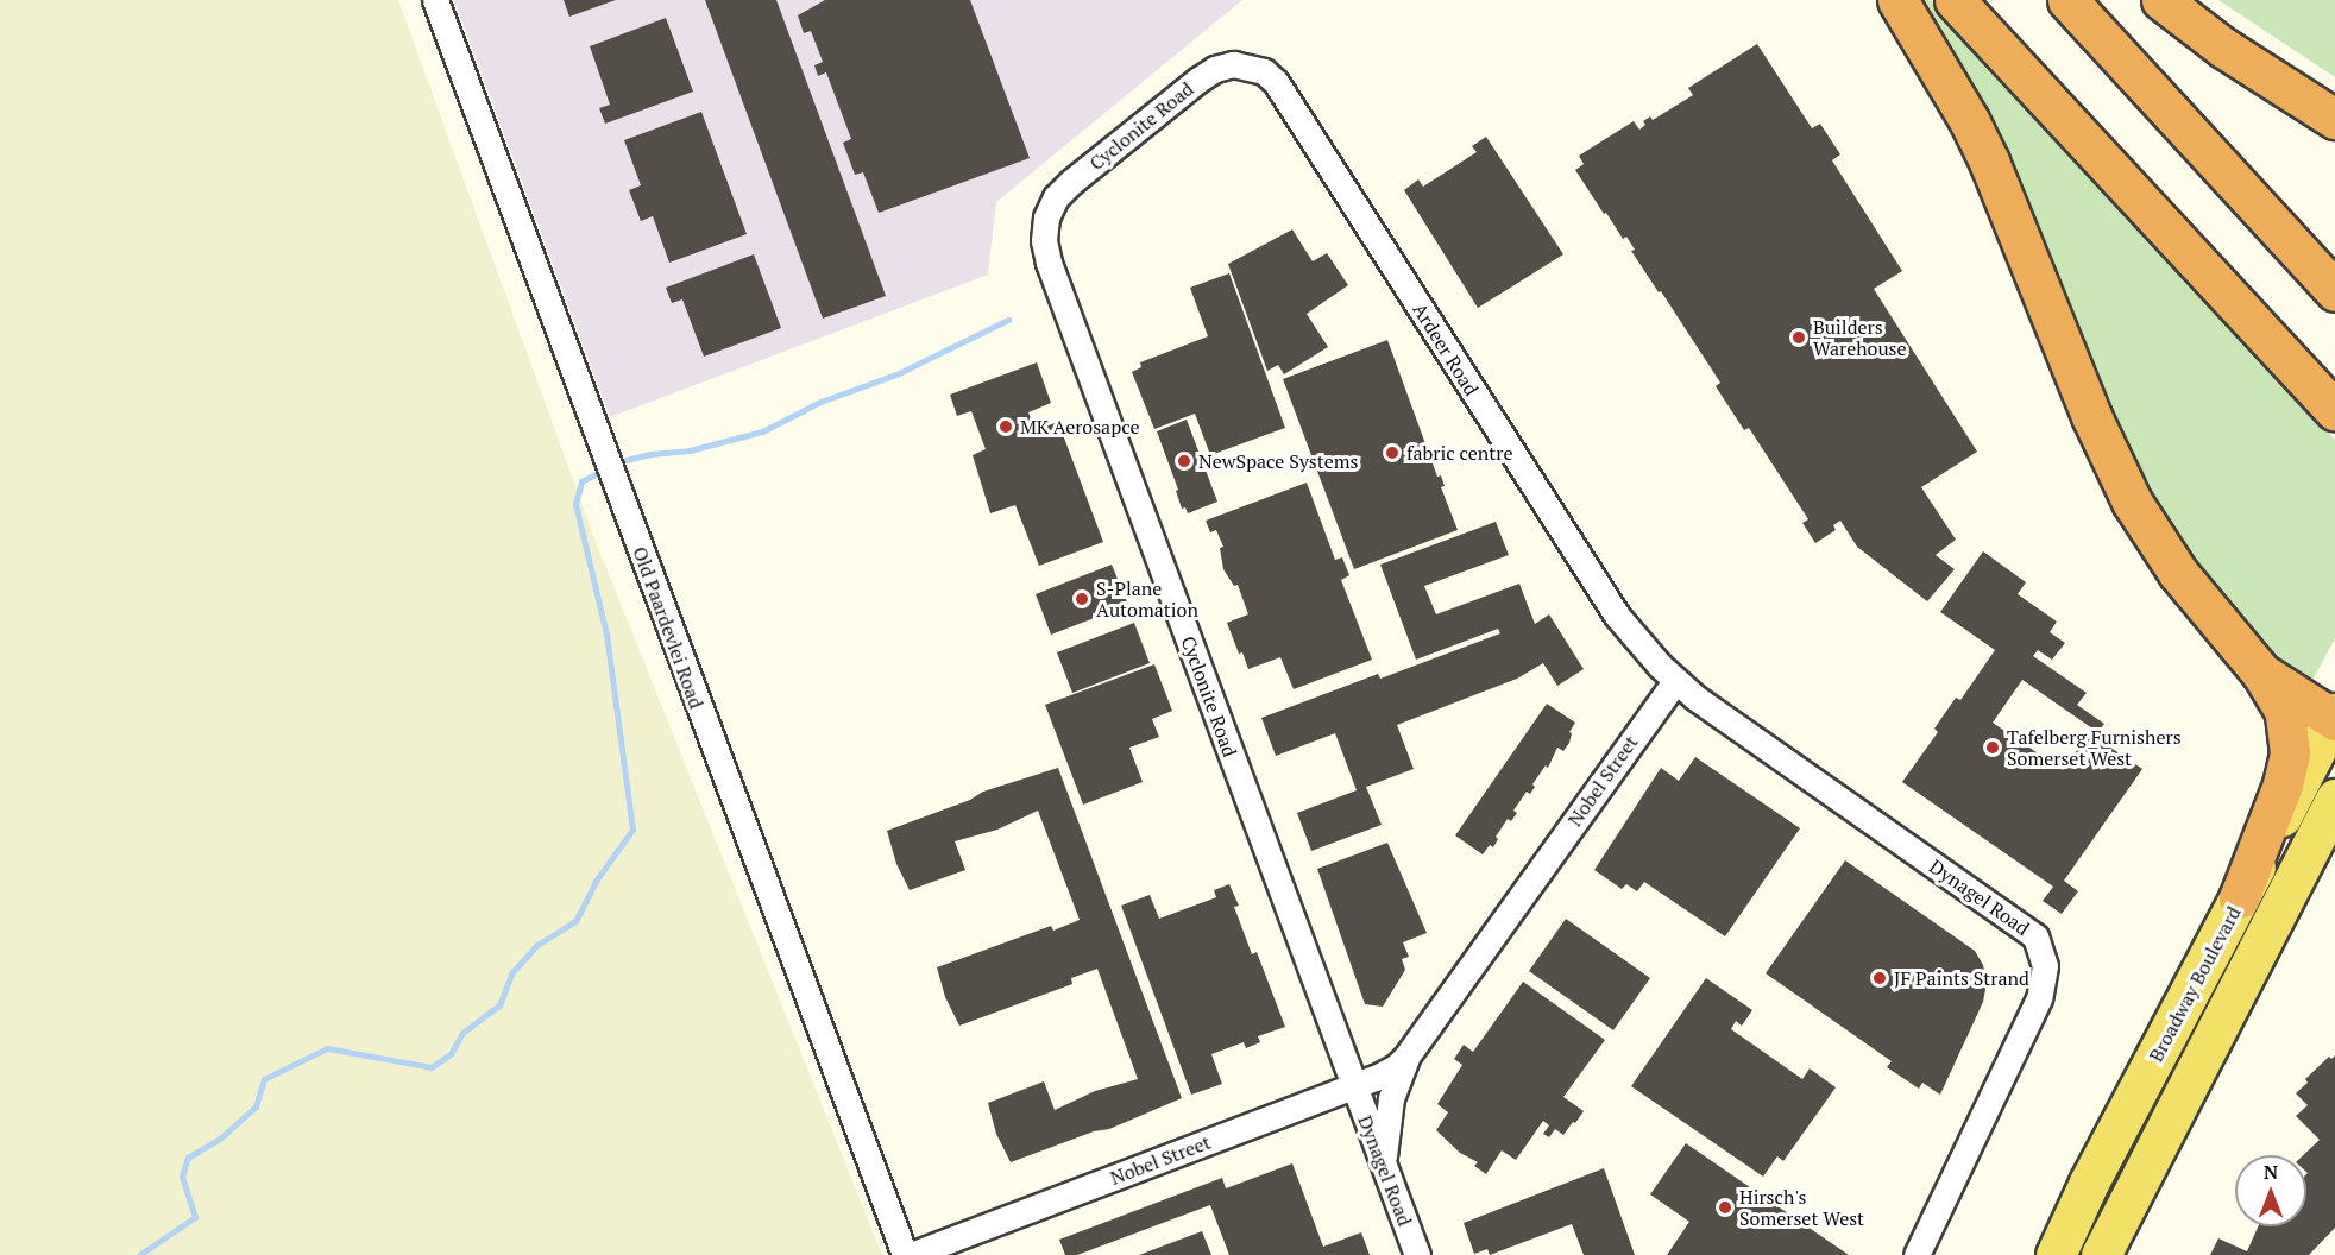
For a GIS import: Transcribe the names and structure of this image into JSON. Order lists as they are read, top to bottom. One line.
{"streets":{"main road":["Broadway Boulevard"],"street":["Cyclonite Road","Ardeer Road","Old Paardevlei Road","Nobel Street","Dynagel Road"]},"crossings":[["Cyclonite Road","Ardeer Road"],["Cyclonite Road","Nobel Street"],["Cyclonite Road","Dynagel Road"],["Ardeer Road","Nobel Street"],["Ardeer Road","Dynagel Road"],["Nobel Street","Dynagel Road"]],"places":["Builders Warehouse","MK Aerosapce","fabric centre","NewSpace Systems","S-Plane Automation","Tafelberg Furnishers Somerset West","JF Paints Strand","Hirsch's Somerset West"],"north":"top"}
